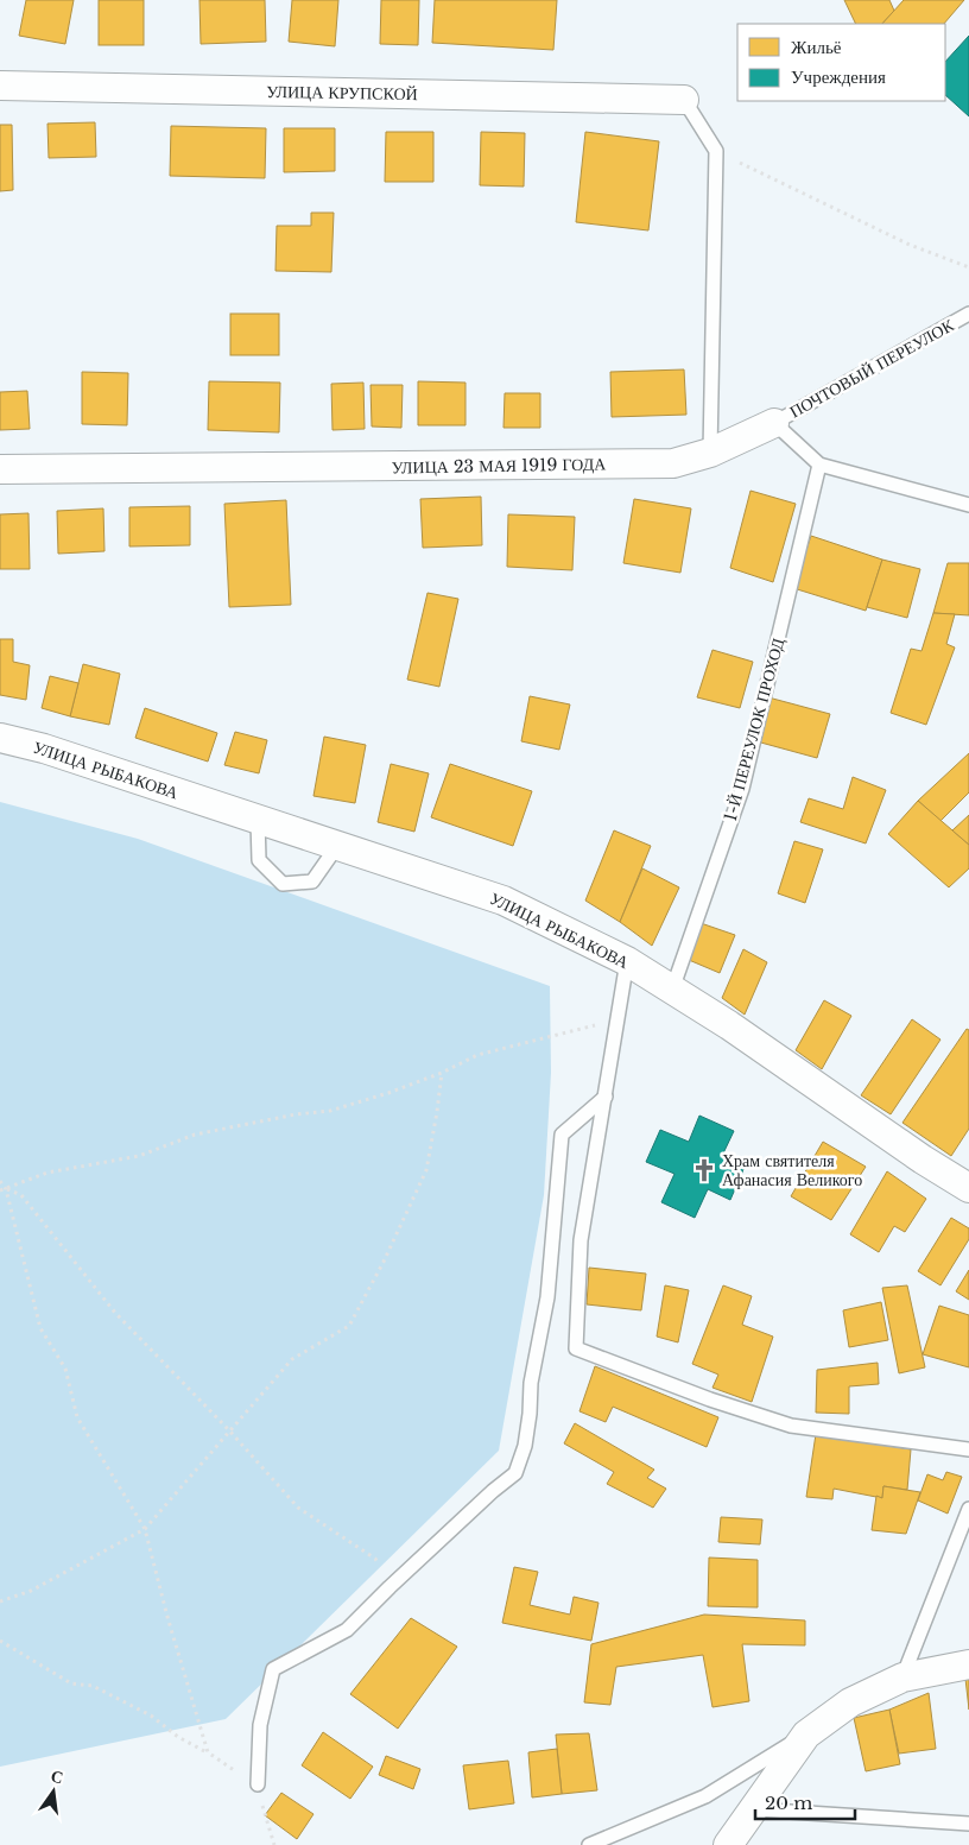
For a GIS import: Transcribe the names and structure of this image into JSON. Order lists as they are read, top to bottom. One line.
{"streets":{"street":["УЛИЦА КРУПСКОЙ","УЛИЦА 23 МАЯ 1919 ГОДА","УЛИЦА РЫБАКОВА"],"lane":["ПОЧТОВЫЙ ПЕРЕУЛОК","1-Й ПЕРЕУЛОК ПРОХОД"]},"crossings":[["ПОЧТОВЫЙ ПЕРЕУЛОК","УЛИЦА 23 МАЯ 1919 ГОДА"],["1-Й ПЕРЕУЛОК ПРОХОД","УЛИЦА РЫБАКОВА"]],"places":{"church":["Храм святителя Афанасия Великого"]},"legend":["Жильё","Учреждения"],"scale_bar":"20 m","north":"top"}
